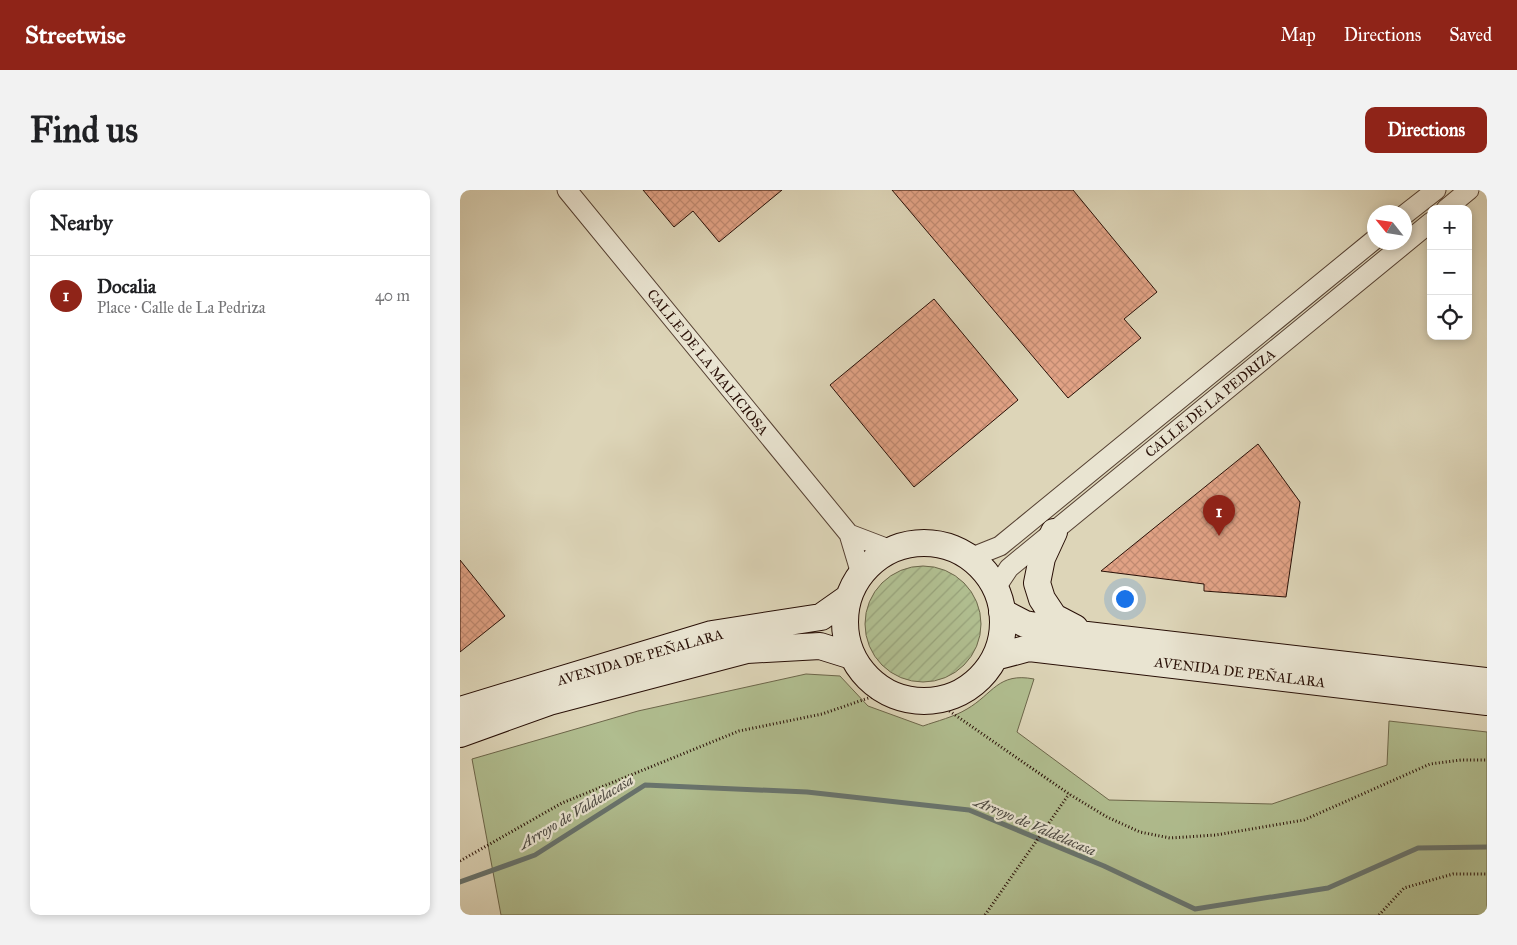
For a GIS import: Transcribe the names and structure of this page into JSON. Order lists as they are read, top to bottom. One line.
{"streets":{"street":["CALLE DE LA MALICIOSA","CALLE DE LA PEDRIZA","AVENIDA DE PEÑALARA"]},"crossings":[["CALLE DE LA MALICIOSA","CALLE DE LA PEDRIZA"],["CALLE DE LA MALICIOSA","AVENIDA DE PEÑALARA"],["CALLE DE LA PEDRIZA","AVENIDA DE PEÑALARA"]],"water":["Arroyo de Valdelacasa"],"north":"top left","page":{"header":"Streetwise","nav":["Map","Directions","Saved"],"buttons":"Directions","title":"Find us","heading":"Nearby","map_buttons":["+","−"],"list":[{"mark":"1","name":"Docalia","note":"Place · Calle de La Pedriza","value":"40 m"}],"pins":"1"}}
